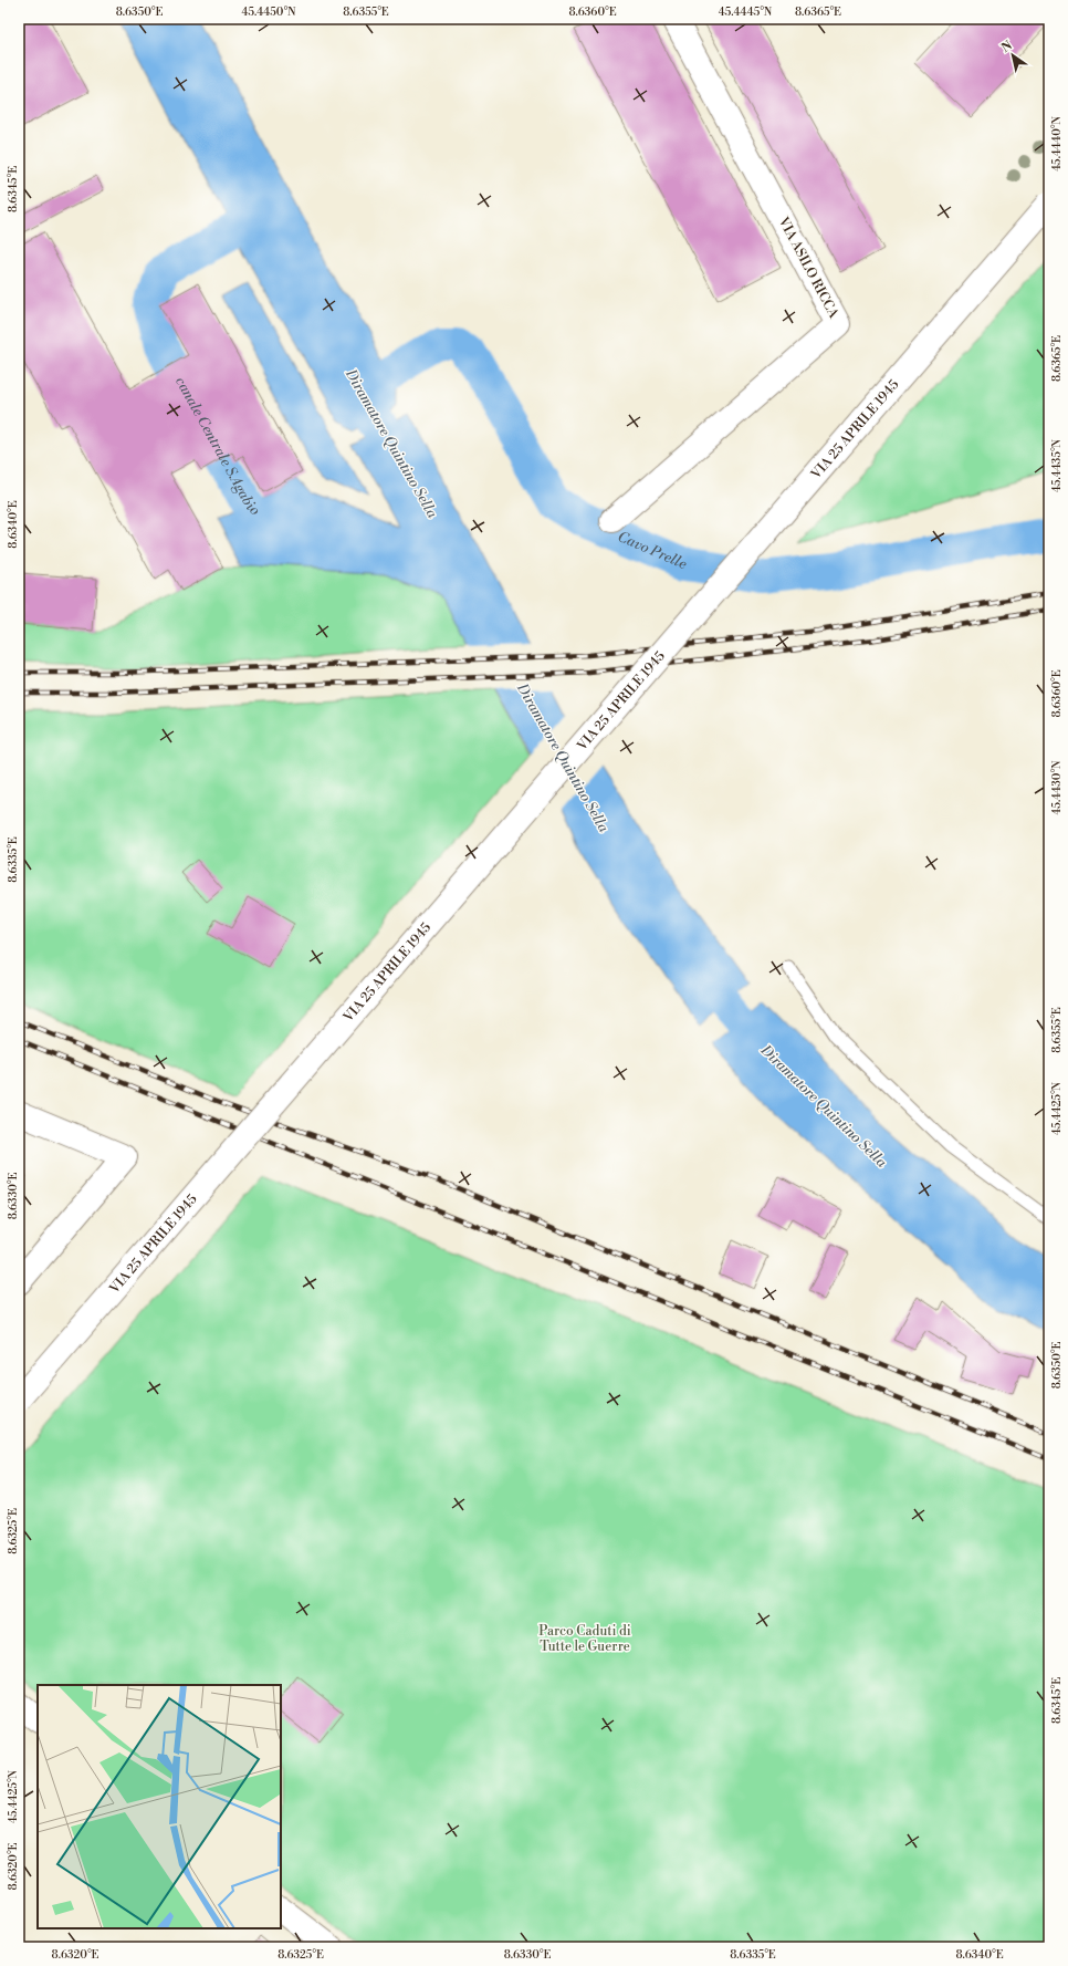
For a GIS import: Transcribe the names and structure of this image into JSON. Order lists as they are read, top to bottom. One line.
{"streets":{"street":["VIA ASILO RICCA","VIA 25 APRILE 1945"]},"water":["Diramatore Quintino Sella","canale Centrale S.Agabio","Cavo Prelle"],"parks":["Parco Caduti di Tutte le Guerre"],"north":"top left","coordinates":["8.6350°E","45.4450°N","8.6355°E","8.6360°E","45.4445°N","8.6365°E","45.4440°N","8.6345°E","45.4435°N","8.6340°E","45.4430°N","8.6335°E","45.4425°N","8.6330°E","8.6325°E","8.6320°E"]}
